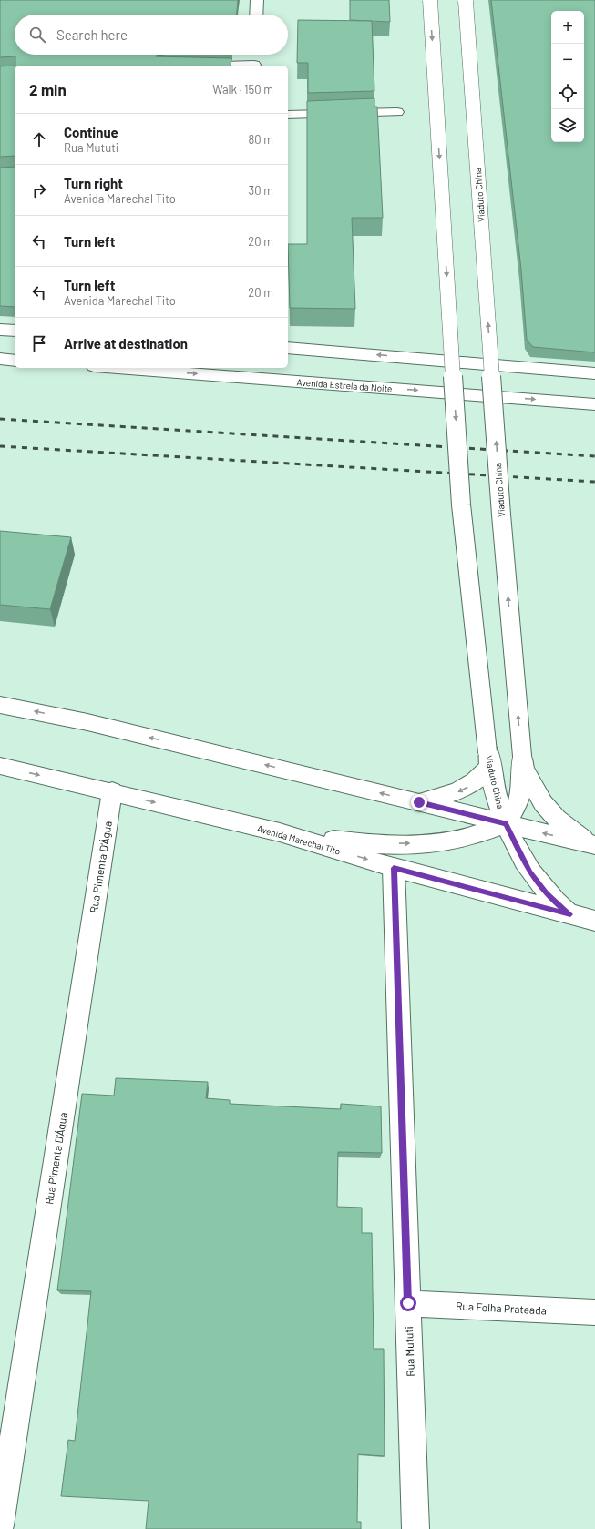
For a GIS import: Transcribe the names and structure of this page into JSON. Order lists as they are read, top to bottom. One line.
{"streets":{"street":["Viaduto China","Avenida Estrela da Noite","Avenida Marechal Tito","Rua Pimenta D'Água","Rua Folha Prateada","Rua Mututi"]},"crossings":[["Avenida Marechal Tito","Rua Pimenta D'Água"],["Avenida Marechal Tito","Rua Mututi"],["Rua Folha Prateada","Rua Mututi"]],"page":{"map_buttons":["+","−"],"search":"Search here","heading":["2 min","Walk · 150 m"],"list":[["Continue","Rua Mututi","80 m"],["Turn right","Avenida Marechal Tito","30 m"],["Turn left","20 m"],["Turn left","Avenida Marechal Tito","20 m"],"Arrive at destination"]}}
